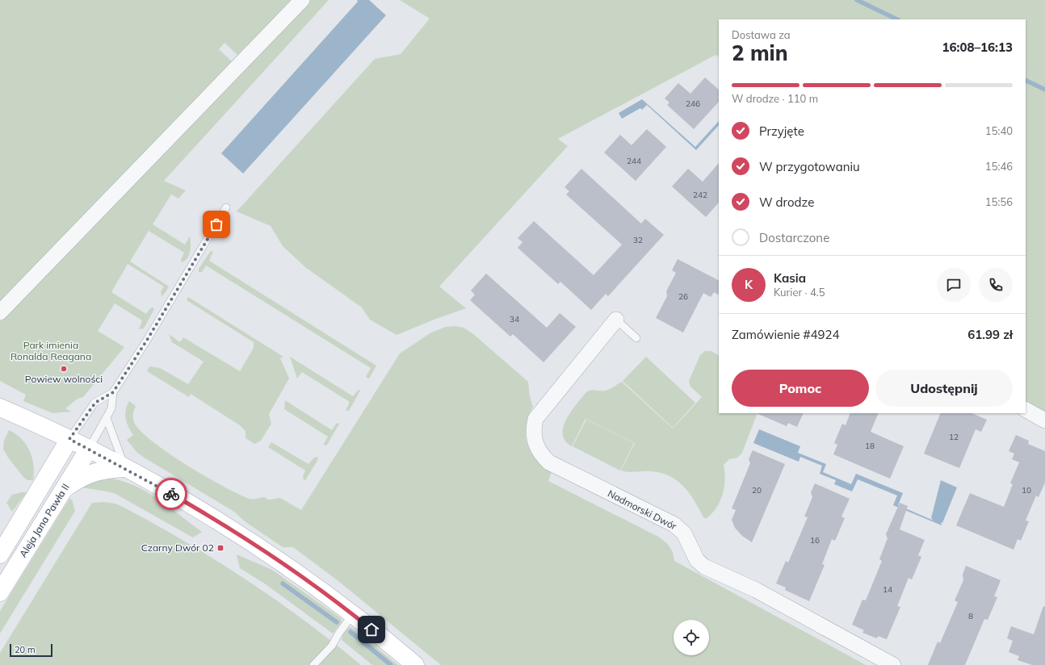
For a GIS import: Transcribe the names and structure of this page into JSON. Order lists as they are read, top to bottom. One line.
{"streets":{"main road":["Aleja Jana Pawła II"],"street":["Nadmorski Dwór"]},"parks":["Park imienia Ronalda Reagana"],"places":{"other":["Powiew wolności"],"transit":["Czarny Dwór 02"]},"house_numbers":["246","244","242","32","26","34","12","18","20","10","16","14","8"],"scale_bar":"20 m","page":{"heading":["2 min","Dostawa za","16:08–16:13"],"panel":["Kasia","Kurier · 4.5","Zamówienie #4924","61.99 zł"],"bar":"W drodze · 110 m","list":[["Przyjęte","15:40"],["W przygotowaniu","15:46"],["W drodze","15:56"],"Dostarczone"],"round":"K","buttons":["Pomoc","Udostępnij"],"scale":"20 m"}}
